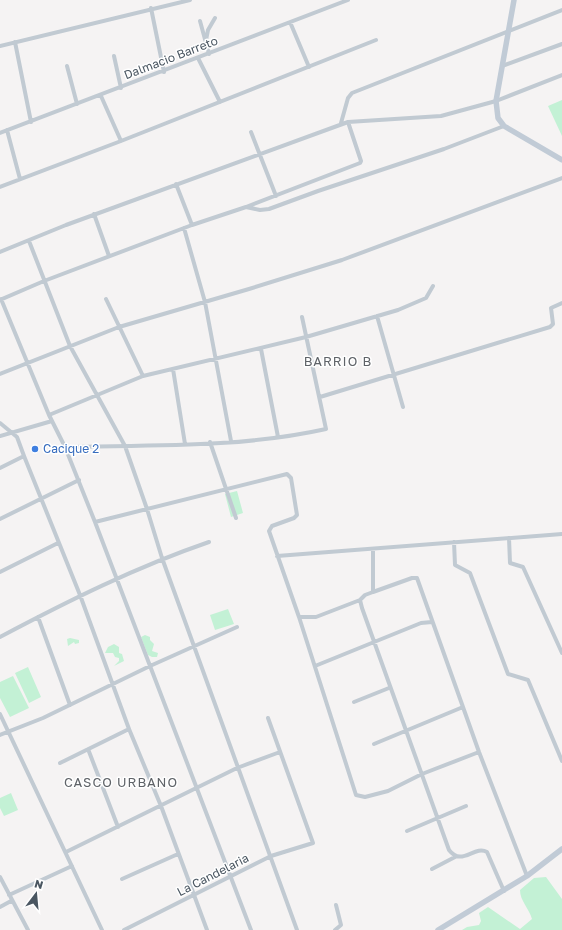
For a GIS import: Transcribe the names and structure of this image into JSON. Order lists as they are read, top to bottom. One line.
{"streets":{"street":["Dalmacio Barreto","La Candelaria"]},"districts":["BARRIO B","CASCO URBANO"],"places":["Cacique 2"],"north":"top"}
